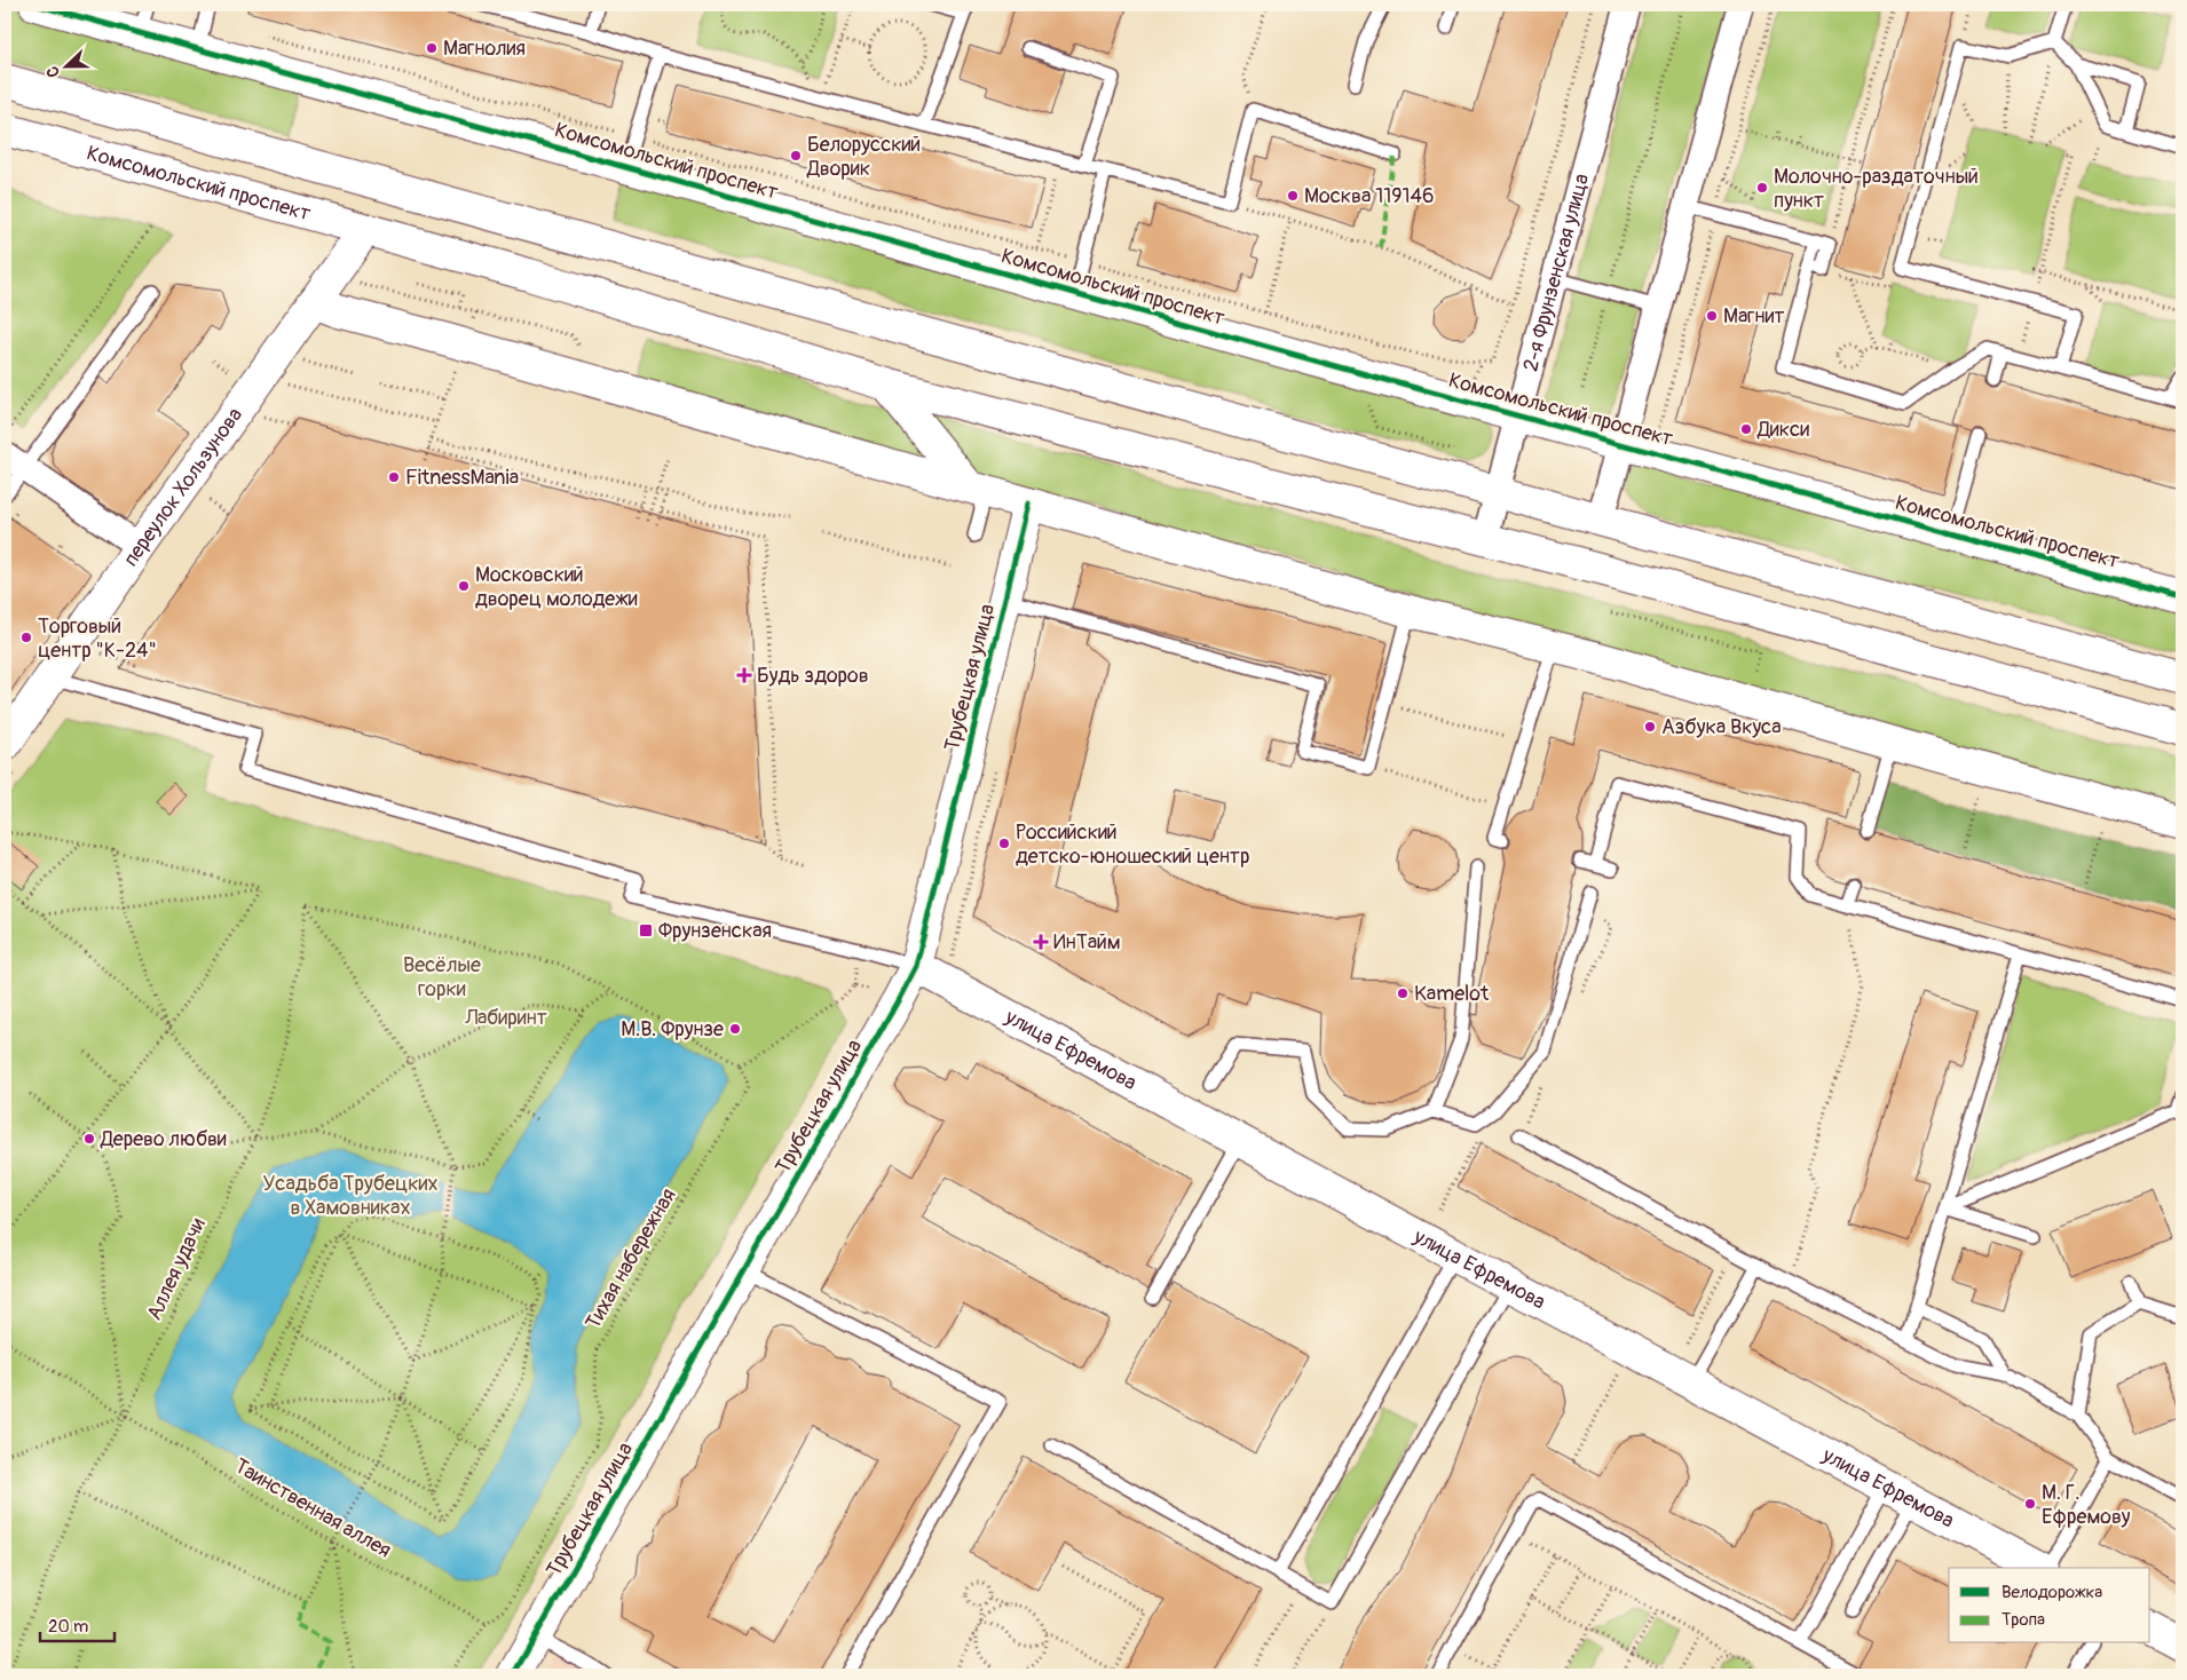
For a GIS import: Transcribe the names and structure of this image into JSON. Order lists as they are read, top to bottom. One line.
{"streets":{"street":["Комсомольский проспект","2-я Фрунзенская улица","переулок Хользунова","Трубецкая улица","улица Ефремова"],"path":["Тихая набережная","Аллея удачи","Таинственная аллея"]},"crossings":[["Комсомольский проспект","2-я Фрунзенская улица"],["Комсомольский проспект","переулок Хользунова"],["Трубецкая улица","улица Ефремова"],["Тихая набережная","Таинственная аллея"],["Аллея удачи","Таинственная аллея"]],"parks":["Весёлые горки","Лабиринт","Усадьба Трубецких в Хамовниках"],"places":{"other":["Магнолия","Белорусский Дворик","Молочно-раздаточный пункт","Москва 119146","Магнит","Дикси","FitnessMania","Московский дворец молодежи","Торговый центр \"К-24\"","Азбука Вкуса","Российский детско-юношеский центр","Kamelot","М.В. Фрунзе","Дерево любви","М. Г. Ефремову"],"health":["Будь здоров","ИнТайм"],"transit":["Фрунзенская"]},"legend":["Велодорожка","Тропа"],"scale_bar":"20 m","north":"left"}
